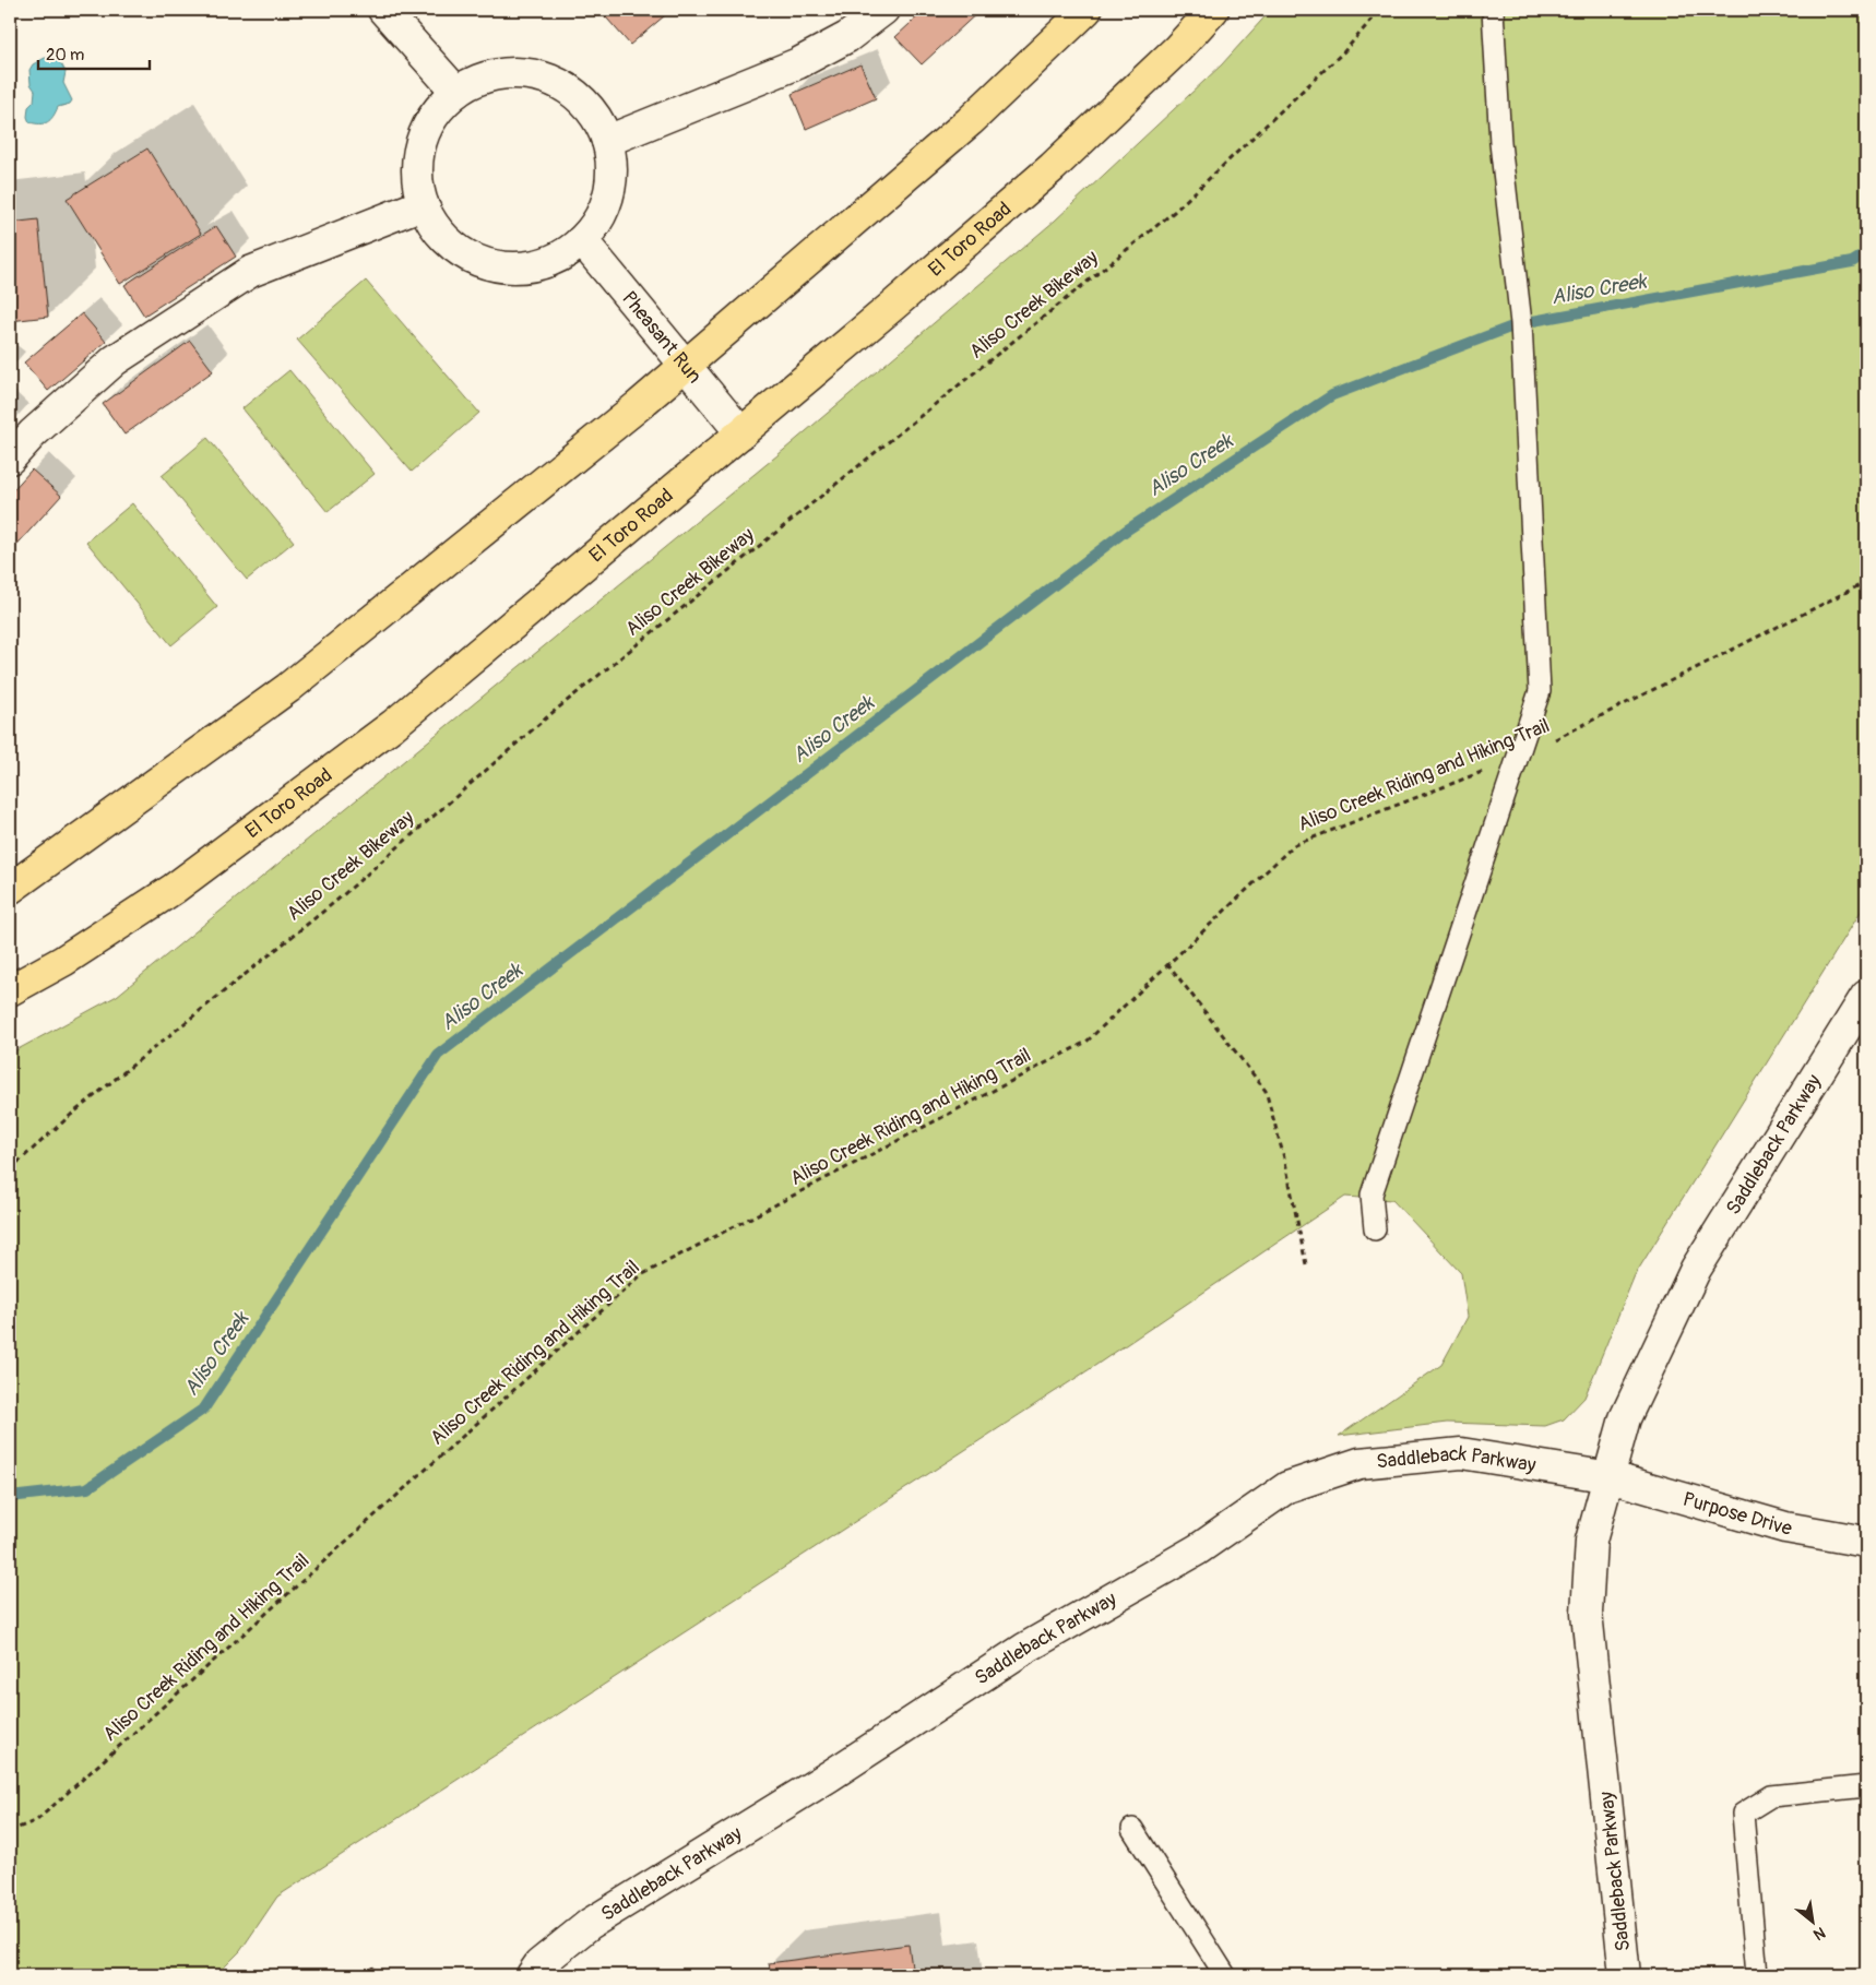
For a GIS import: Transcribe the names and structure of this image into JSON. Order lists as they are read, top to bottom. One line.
{"streets":{"main road":["El Toro Road"],"street":["Pheasant Run","Saddleback Parkway","Purpose Drive"],"path":["Aliso Creek Bikeway","Aliso Creek Riding and Hiking Trail"]},"crossings":[["El Toro Road","Pheasant Run"],["Saddleback Parkway","Purpose Drive"]],"water":["Aliso Creek"],"scale_bar":"20 m","north":"bottom right"}
